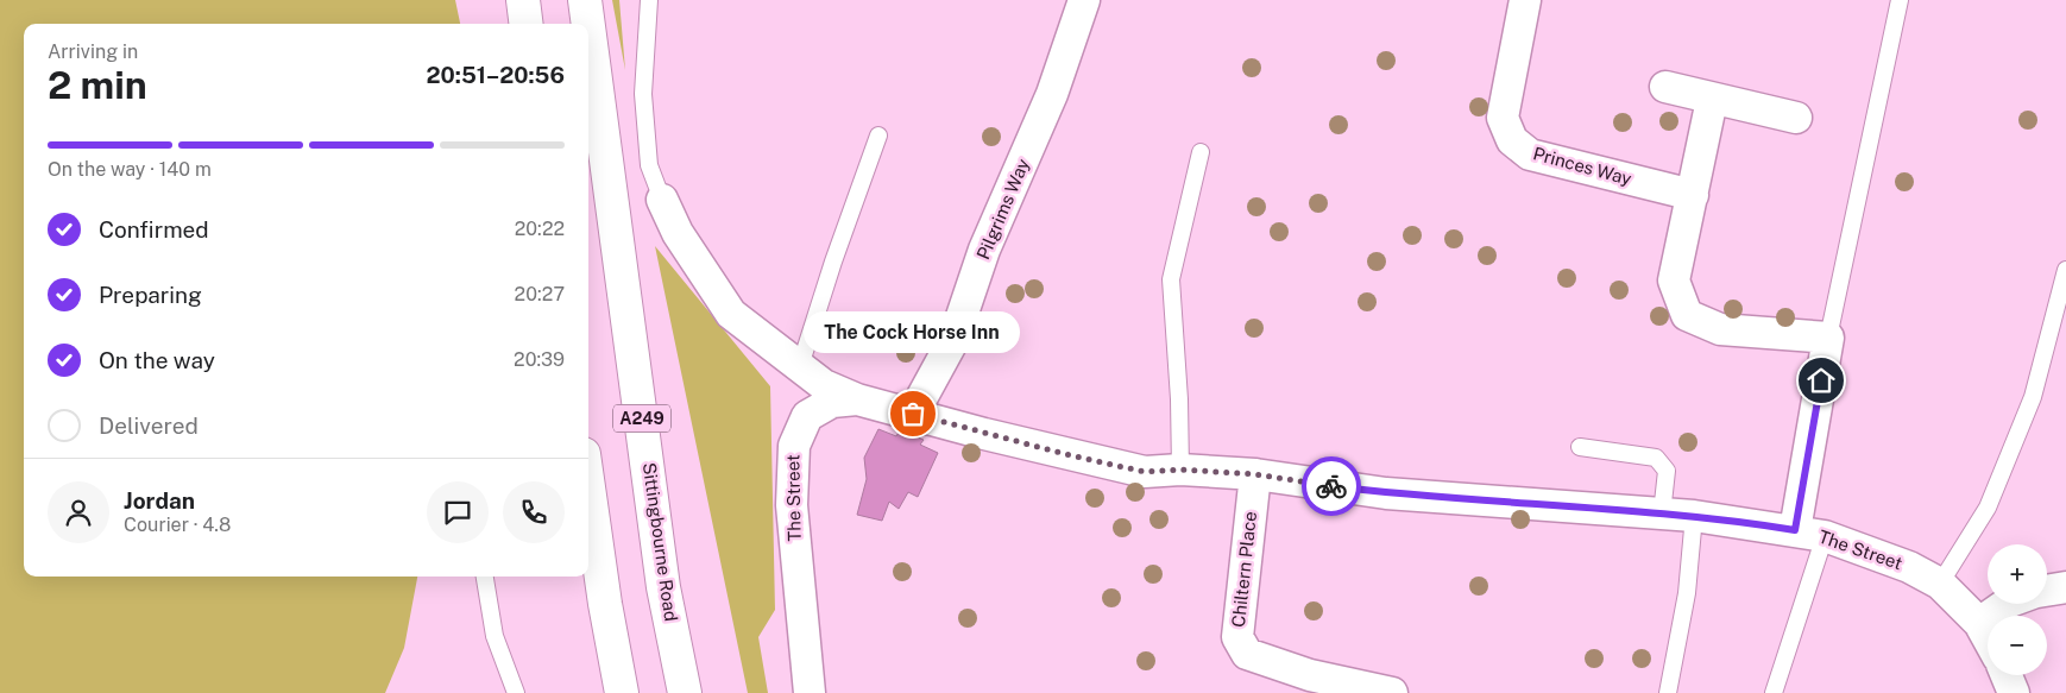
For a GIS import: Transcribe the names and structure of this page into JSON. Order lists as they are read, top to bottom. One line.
{"streets":{"highway":["A249","Sittingbourne Road"],"street":["Princes Way","Pilgrims Way","The Street","Chiltern Place"]},"crossings":[["Pilgrims Way","The Street"],["The Street","Chiltern Place"]],"places":["The Cock Horse Inn"],"page":{"heading":["2 min","Arriving in","20:51–20:56"],"panel":["Jordan","Courier · 4.8"],"bar":"On the way · 140 m","list":[["Confirmed","20:22"],["Preparing","20:27"],["On the way","20:39"],"Delivered"],"bubble":"The Cock Horse Inn","map_buttons":["+","−"]}}
